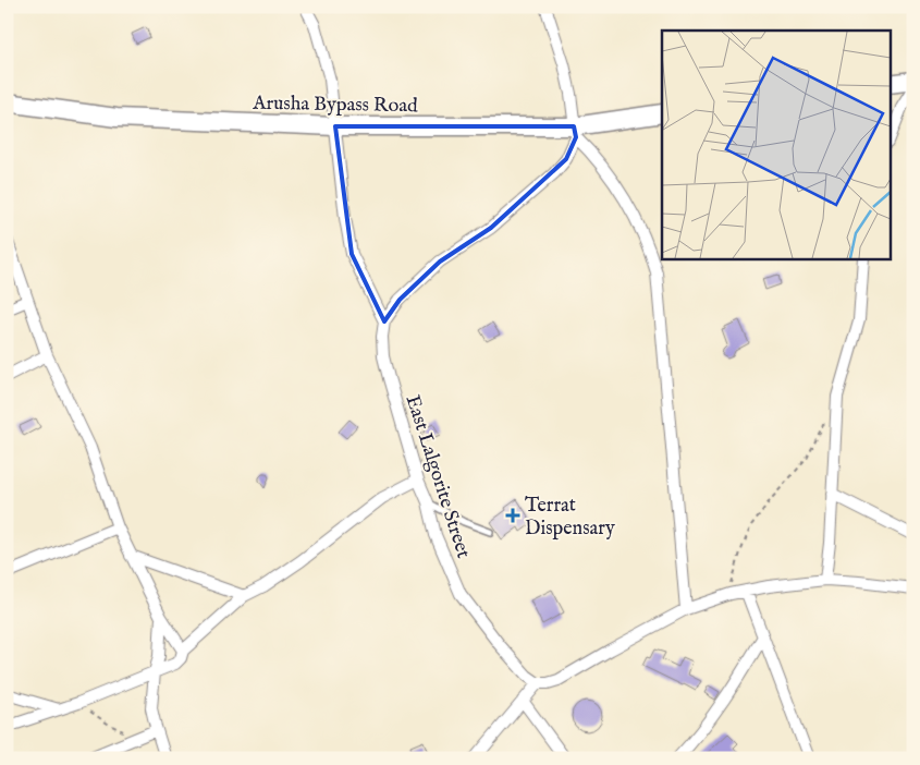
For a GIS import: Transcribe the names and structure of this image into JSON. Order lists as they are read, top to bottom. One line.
{"streets":{"main road":["Arusha Bypass Road"],"street":["East Lalgorite Street"]},"places":{"health":["Terrat Dispensary"]}}
